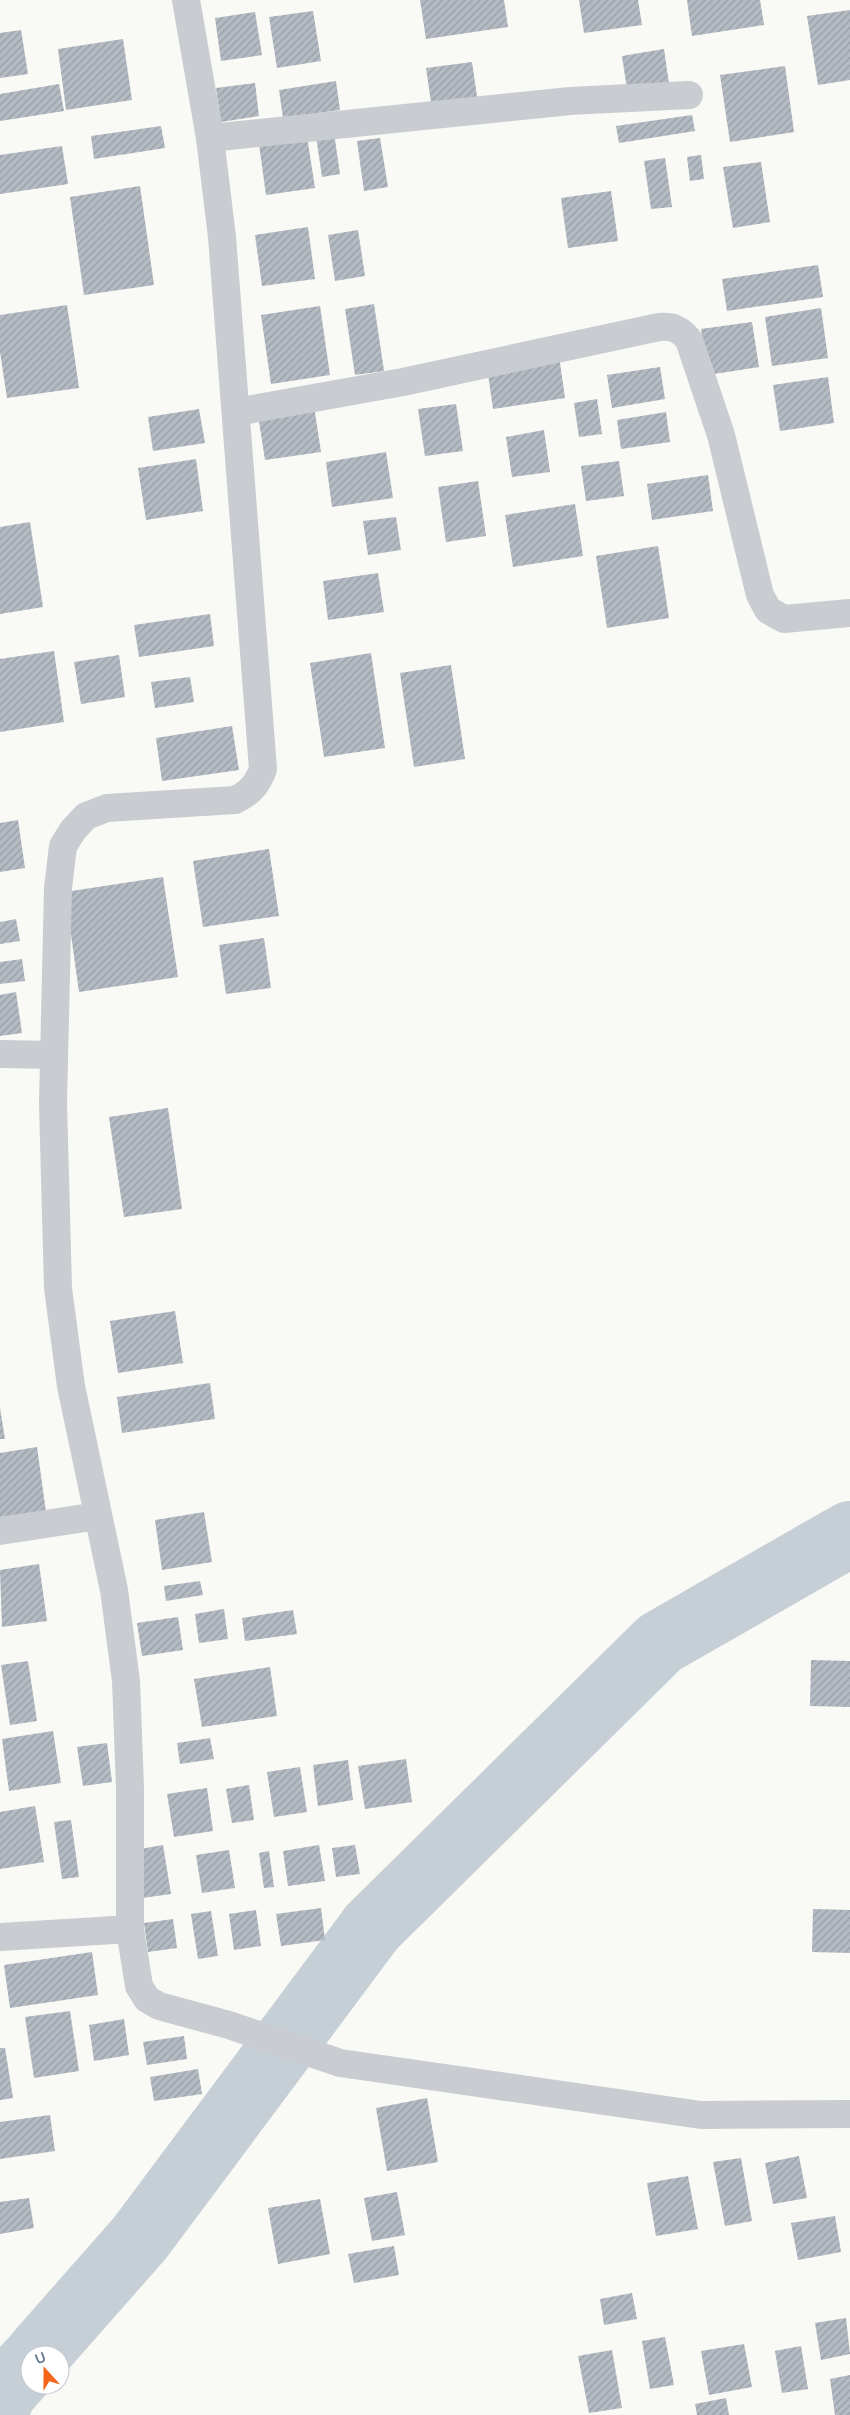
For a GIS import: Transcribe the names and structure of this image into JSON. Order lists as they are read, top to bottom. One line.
{"north":"top"}
